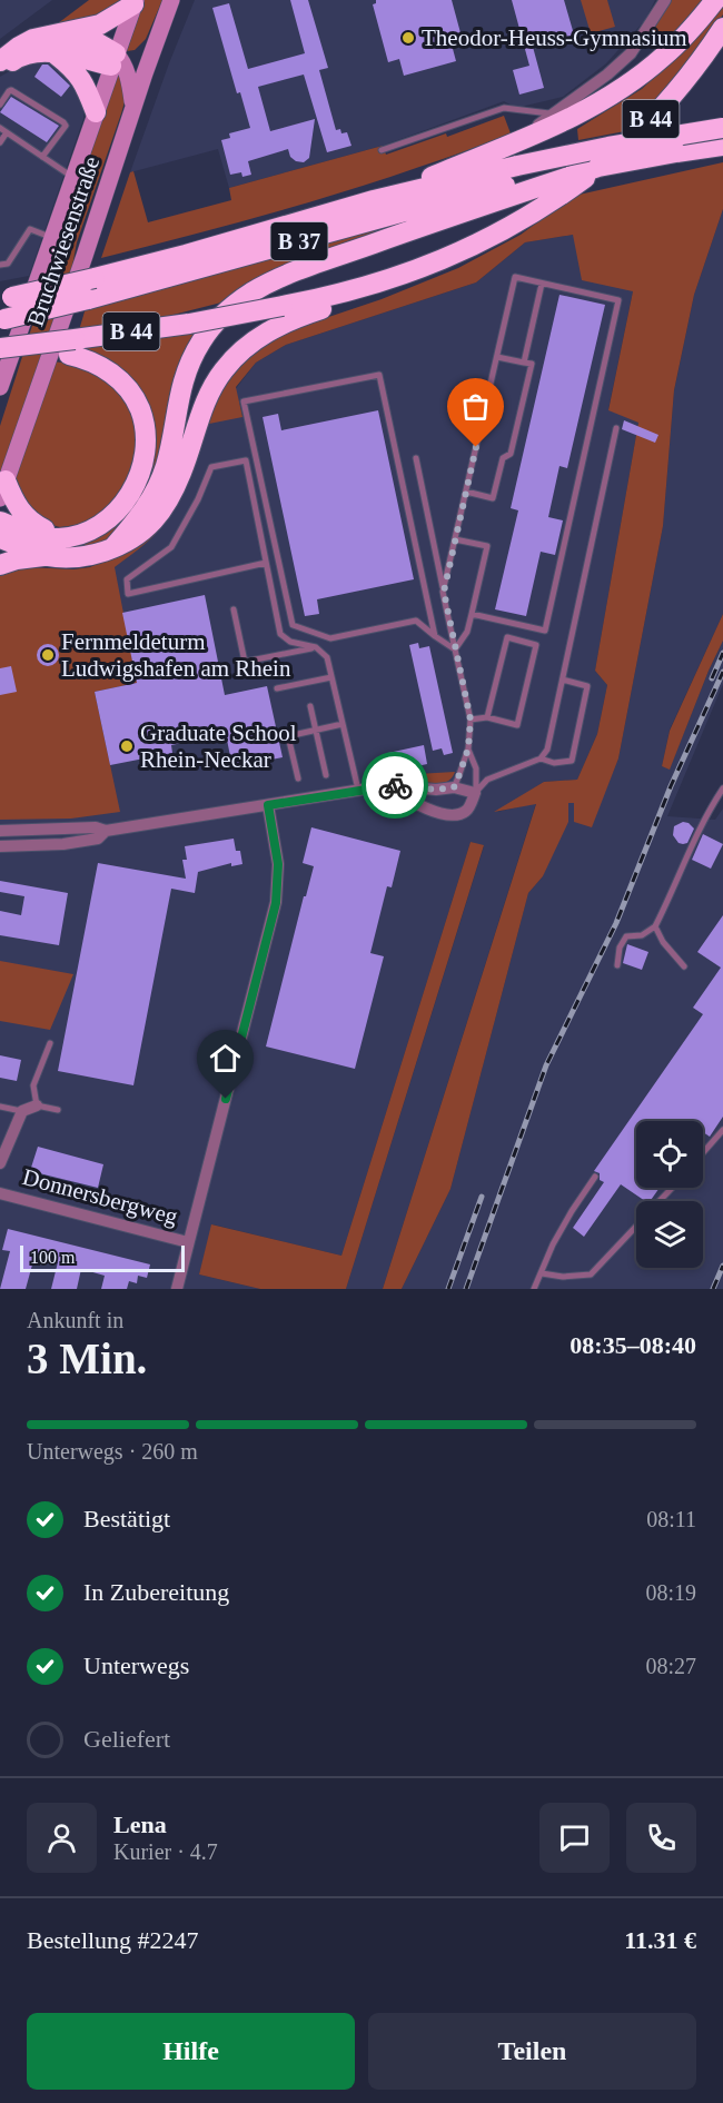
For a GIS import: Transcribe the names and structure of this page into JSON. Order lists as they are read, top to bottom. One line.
{"streets":{"highway":["B 44","B 37"],"main road":["Bruchwiesenstraße"],"street":["Donnersbergweg"]},"crossings":[["B 44","B 37"]],"places":["Theodor-Heuss-Gymnasium","Fernmeldeturm Ludwigshafen am Rhein","Graduate School Rhein-Neckar"],"scale_bar":"100 m","page":{"scale":"100 m","heading":["3 Min.","Ankunft in","08:35–08:40"],"panel":["Lena","Kurier · 4.7","Bestellung #2247","11.31 €"],"bar":"Unterwegs · 260 m","list":[["Bestätigt","08:11"],["In Zubereitung","08:19"],["Unterwegs","08:27"],"Geliefert"],"buttons":["Hilfe","Teilen"]}}
